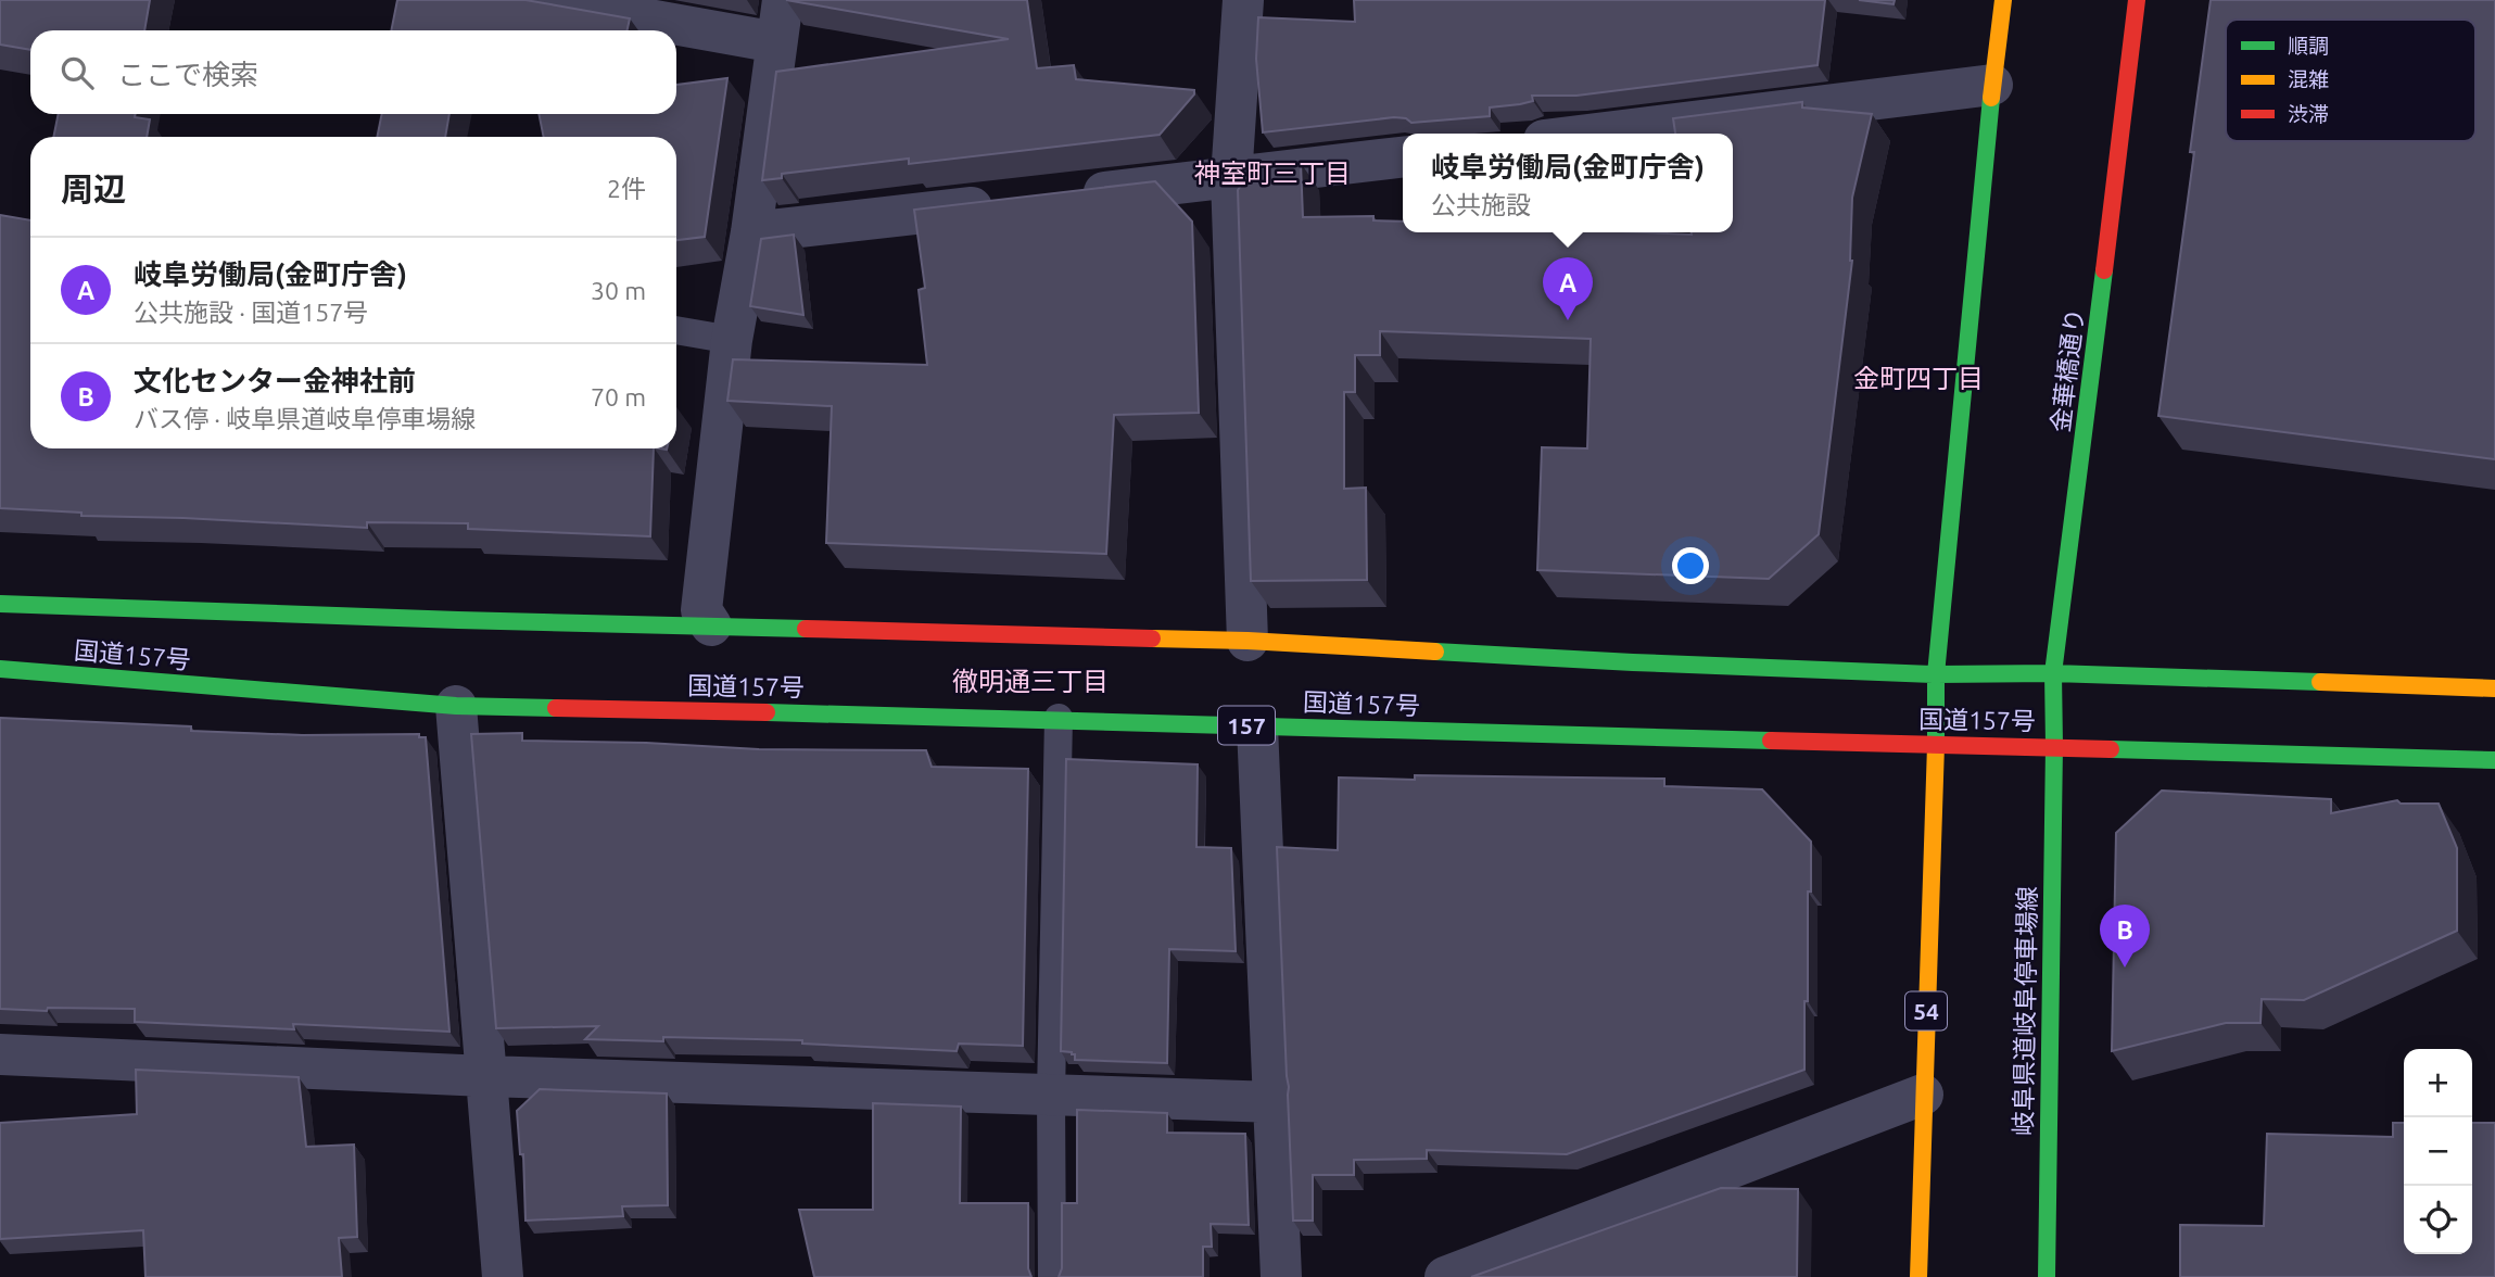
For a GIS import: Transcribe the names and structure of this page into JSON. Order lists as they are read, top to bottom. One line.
{"streets":{"main road":["金華橋通り","国道157号","157","54","岐阜県道岐阜停車場線"]},"crossings":[["金華橋通り","国道157号"],["金華橋通り","岐阜県道岐阜停車場線"],["国道157号","54"],["国道157号","岐阜県道岐阜停車場線"]],"districts":["神室町三丁目","金町四丁目","徹明通三丁目"],"legend":["順調","混雑","渋滞"],"page":{"search":"ここで検索","popup":["岐阜労働局(金町庁舎)","公共施設"],"heading":["周辺","2件"],"list":[{"mark":"A","name":"岐阜労働局(金町庁舎)","note":"公共施設 · 国道157号","value":"30 m"},{"mark":"B","name":"文化センター金神社前","note":"バス停 · 岐阜県道岐阜停車場線","value":"70 m"}],"pins":["A","B"],"map_buttons":["+","−"]}}
